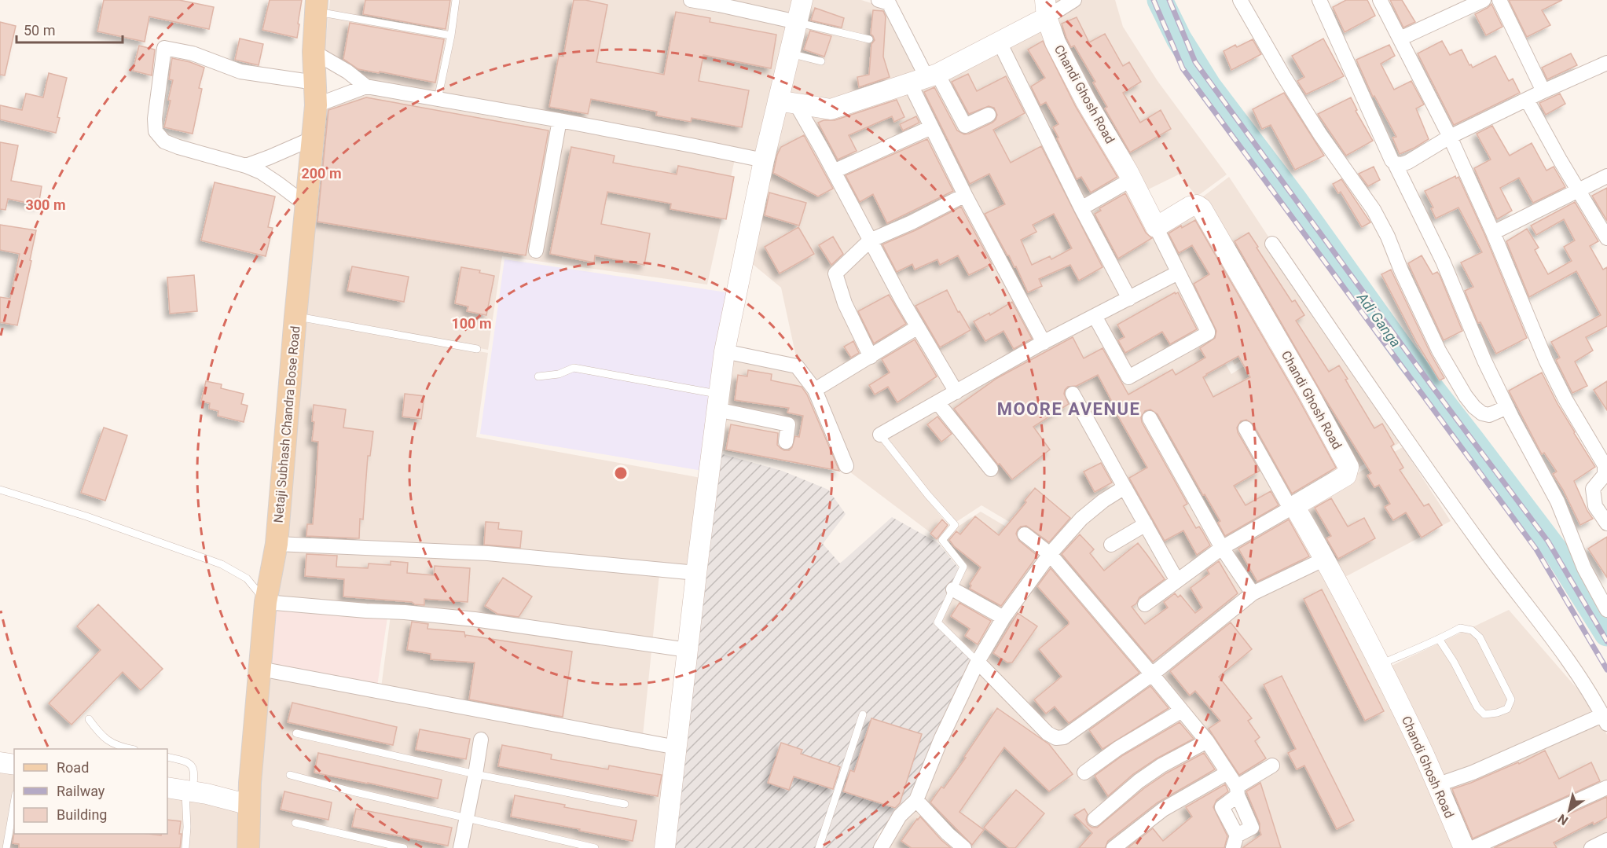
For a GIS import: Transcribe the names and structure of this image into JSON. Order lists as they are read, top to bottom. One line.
{"streets":{"main road":["Netaji Subhash Chandra Bose Road"],"street":["Chandi Ghosh Road"]},"districts":["MOORE AVENUE"],"water":["Adi Ganga"],"legend":["Road","Railway","Building"],"scale_bar":"50 m","north":"bottom left","rings":["200 m","300 m","100 m"]}
